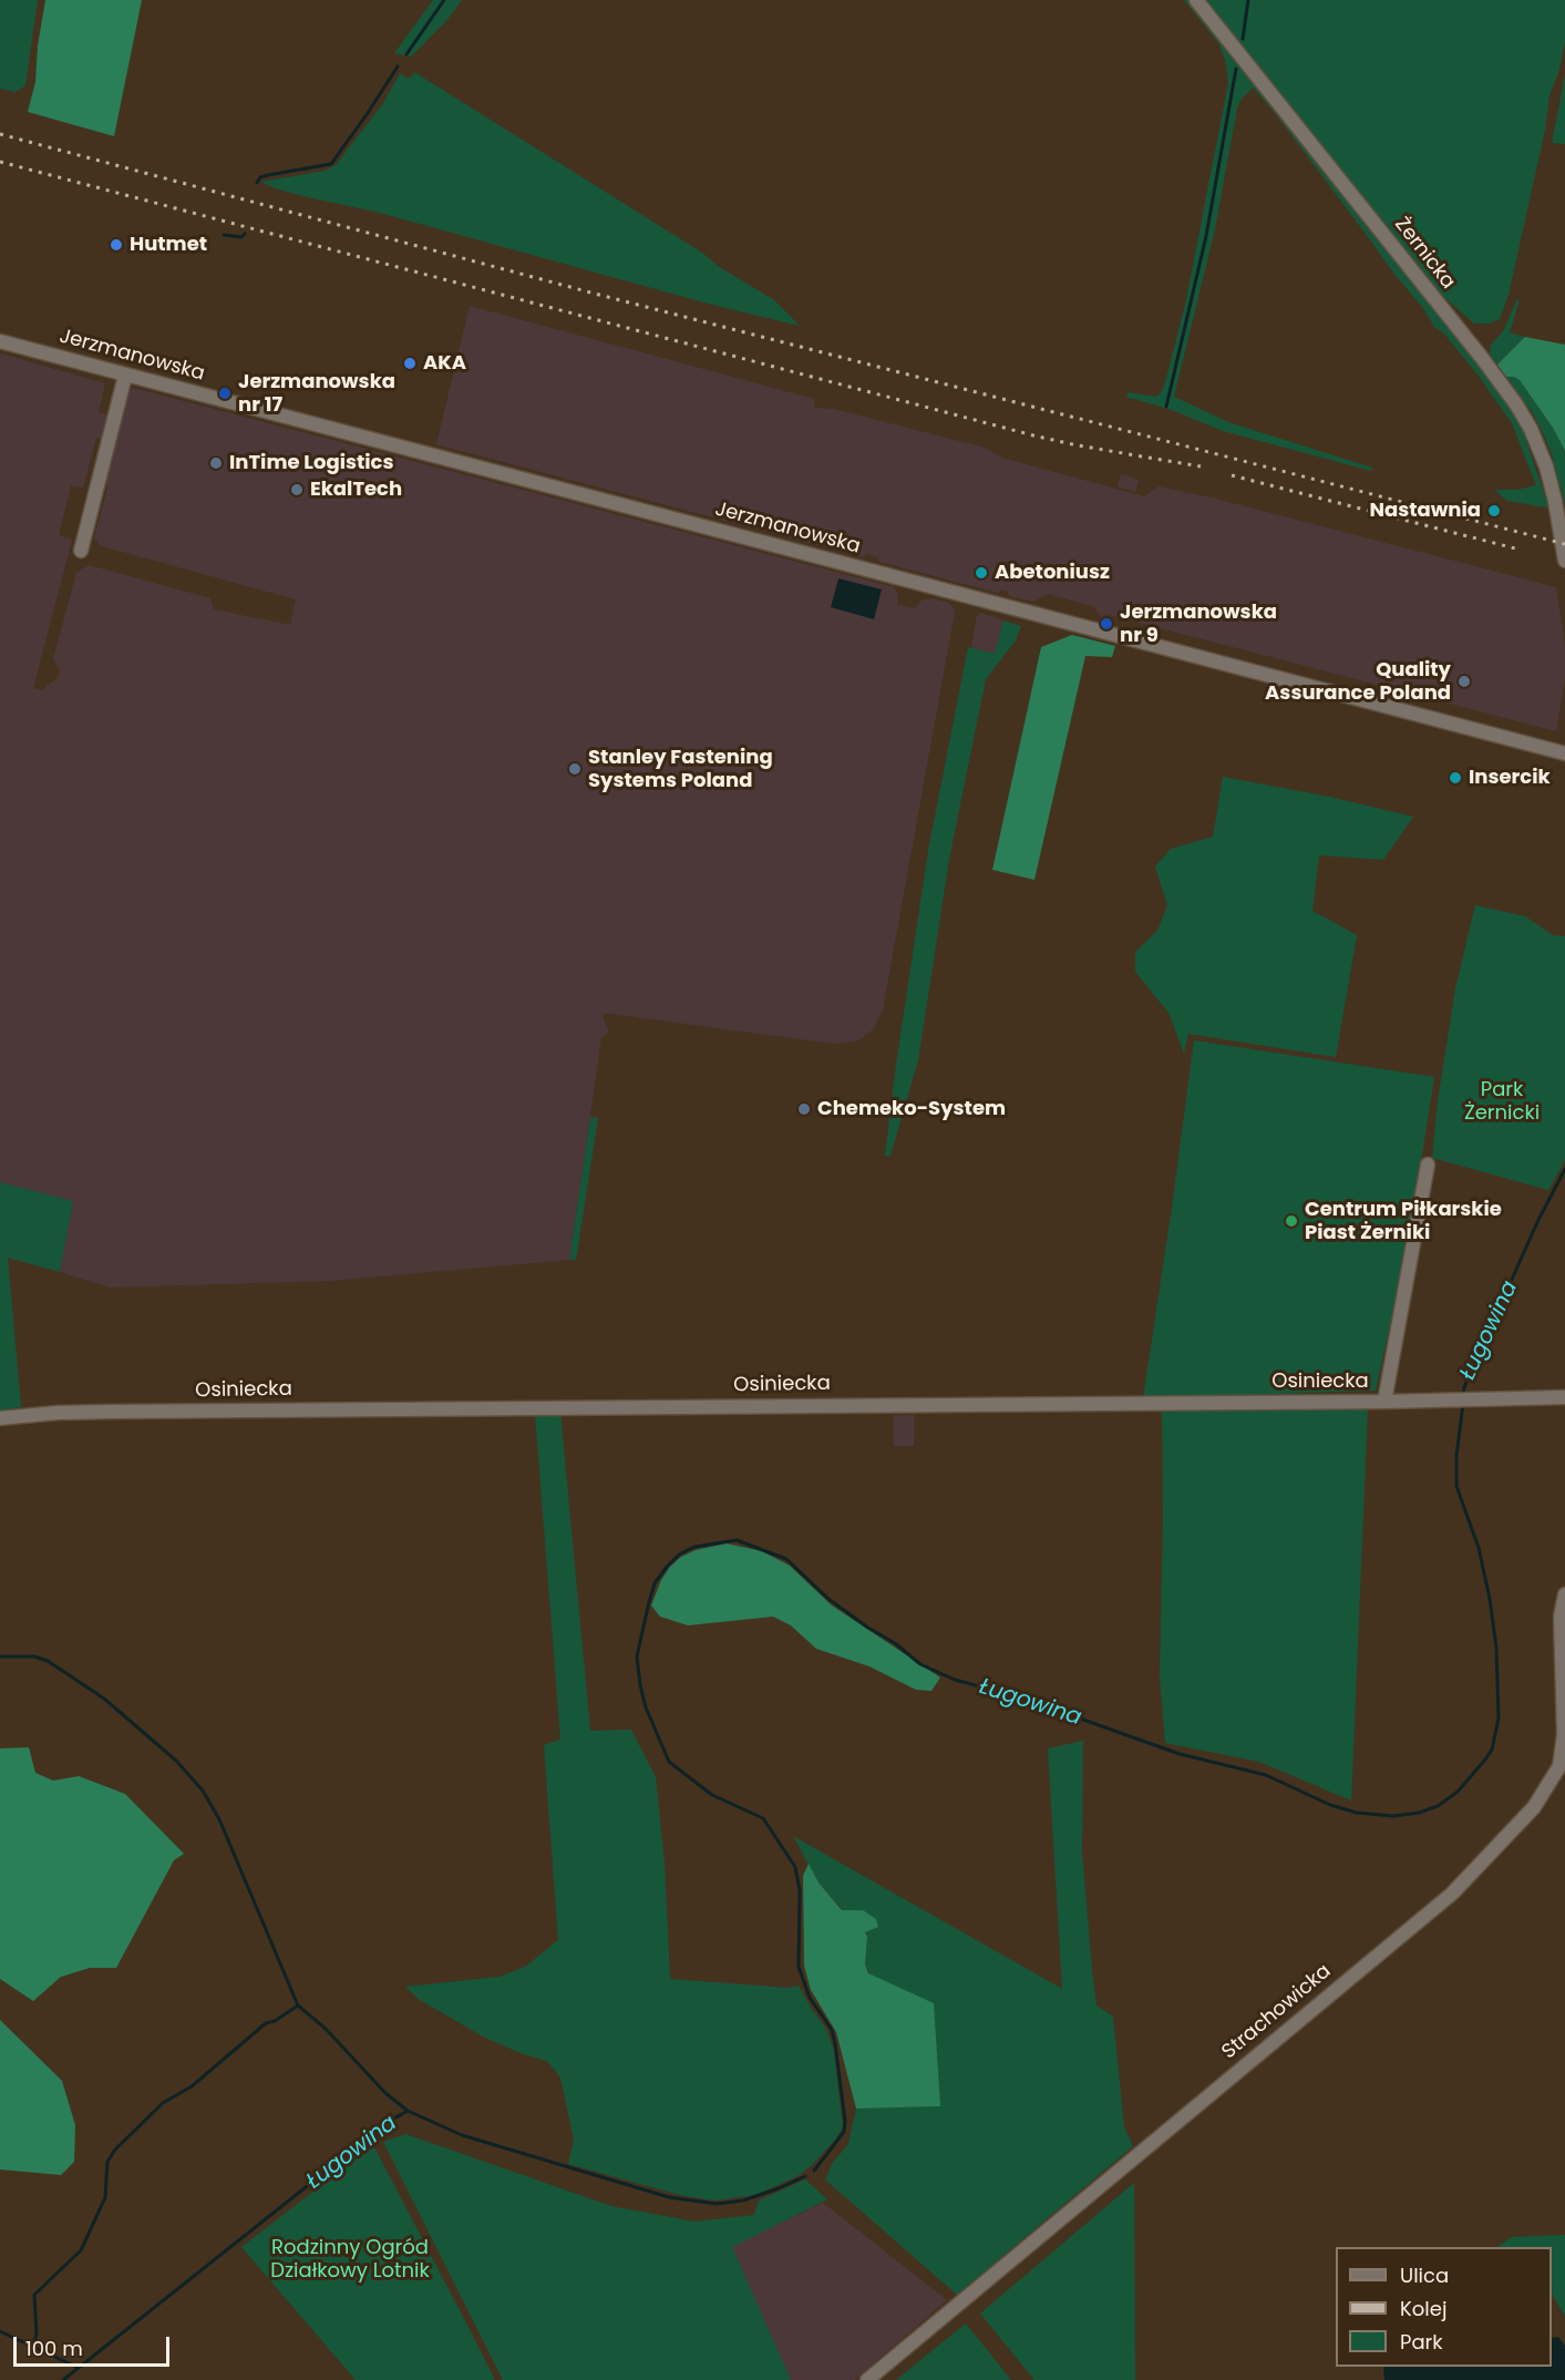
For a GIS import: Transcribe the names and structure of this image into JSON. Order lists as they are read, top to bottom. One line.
{"streets":{"street":["Żernicka","Jerzmanowska","Osiniecka","Strachowicka"]},"water":["Ługowina"],"parks":["Park Żernicki","Rodzinny Ogród Działkowy Lotnik"],"places":["Hutmet","AKA","Jerzmanowska nr 17","InTime Logistics","EkalTech","Nastawnia","Abetoniusz","Jerzmanowska nr 9","Quality Assurance Poland","Stanley Fastening Systems Poland","Insercik","Chemeko-System","Centrum Piłkarskie Piast Żerniki"],"legend":["Ulica","Kolej","Park"],"scale_bar":"100 m"}
